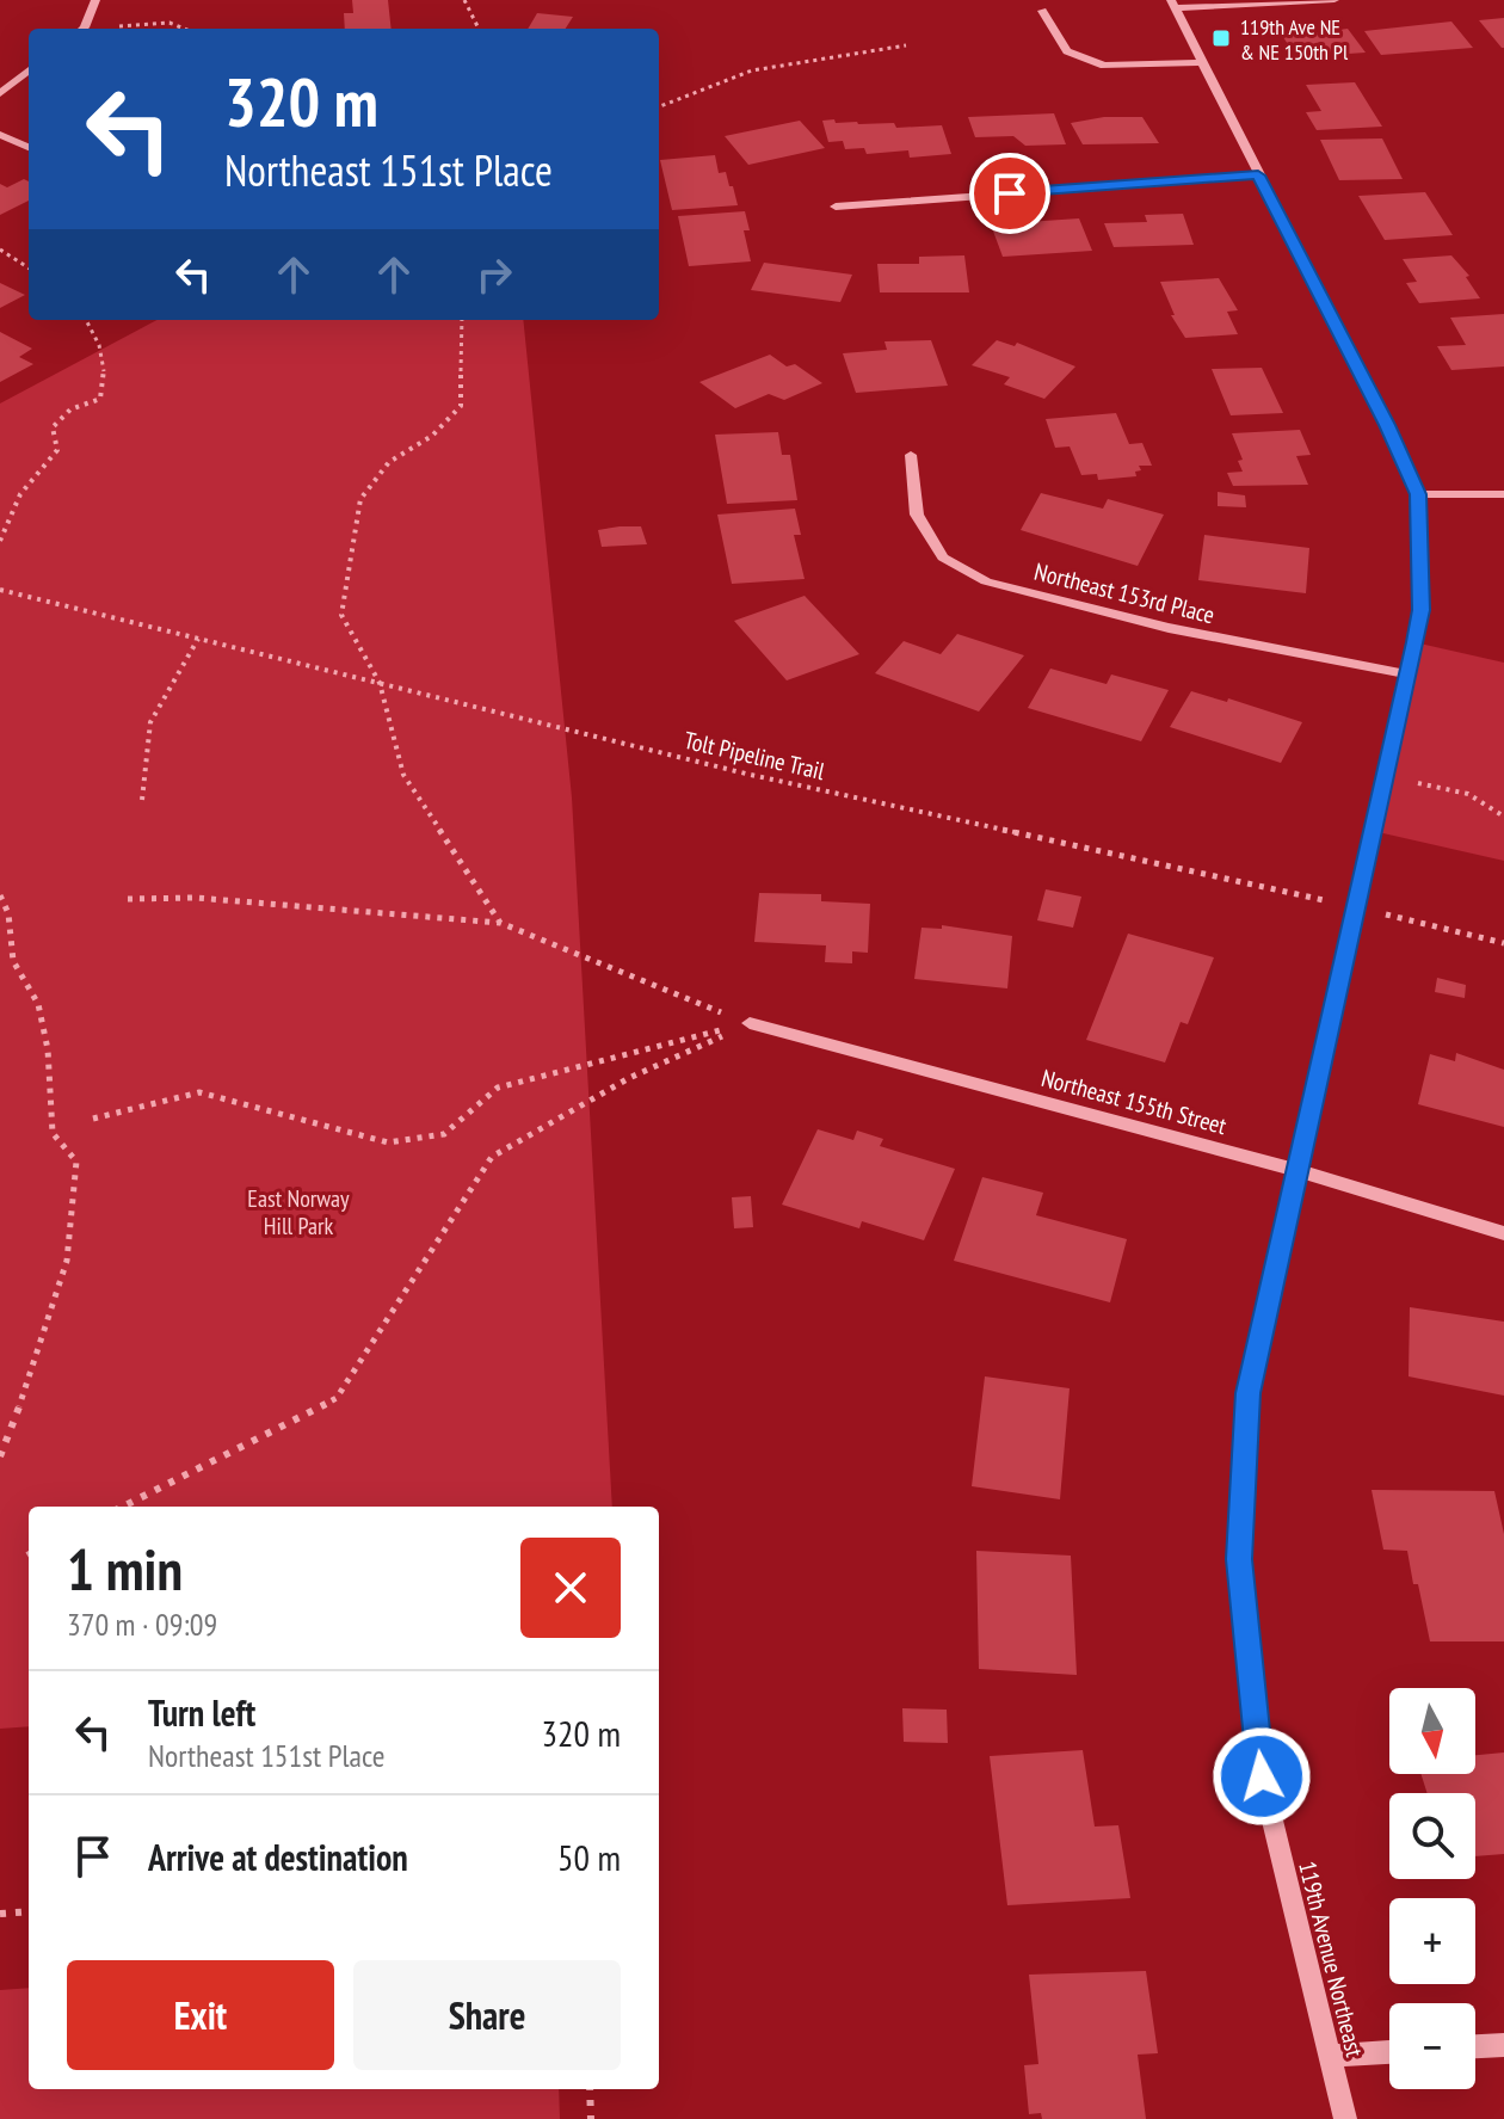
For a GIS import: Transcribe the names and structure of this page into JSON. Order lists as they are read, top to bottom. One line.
{"streets":{"street":["Northeast 153rd Place","Northeast 155th Street","119th Avenue Northeast"],"path":["Tolt Pipeline Trail"]},"crossings":[["Northeast 153rd Place","119th Avenue Northeast"],["Tolt Pipeline Trail","119th Avenue Northeast"],["Northeast 155th Street","119th Avenue Northeast"]],"parks":["East Norway Hill Park"],"places":{"transit":["119th Ave NE & NE 150th Pl"]},"north":"bottom","page":{"turn":["320 m","Northeast 151st Place"],"heading":["1 min","370 m · 09:09"],"list":[{"name":"Turn left","note":"Northeast 151st Place","value":"320 m"},{"name":"Arrive at destination","value":"50 m"}],"map_buttons":["+","−"],"buttons":["Exit","Share"]}}
